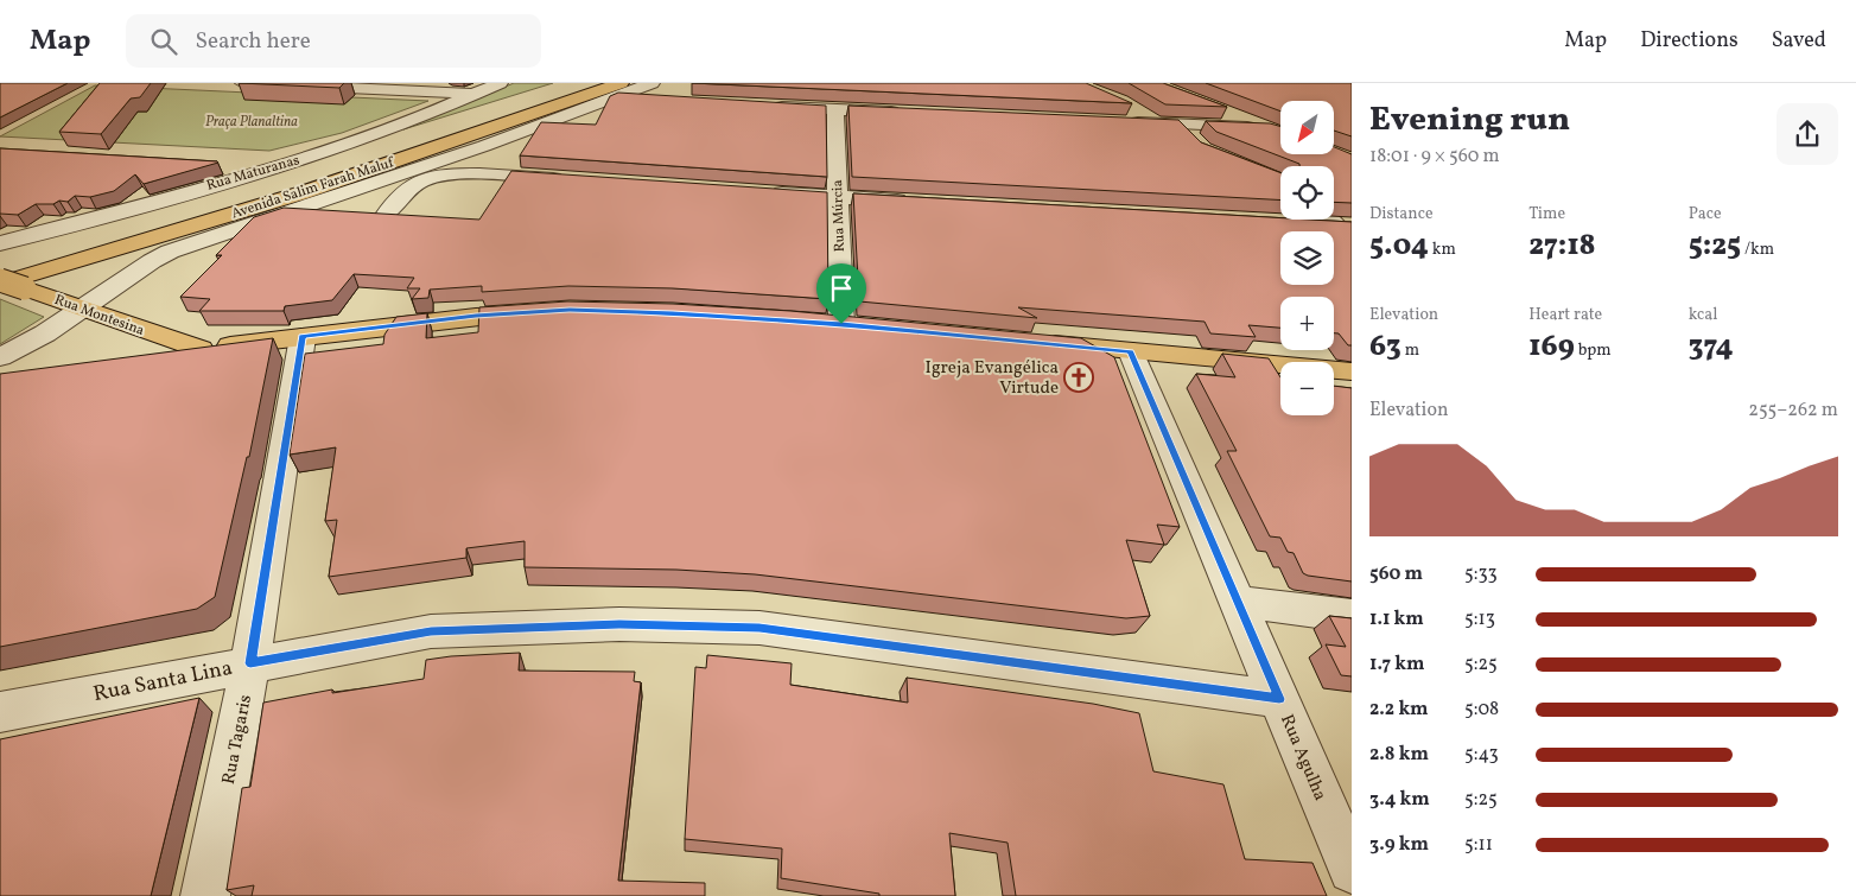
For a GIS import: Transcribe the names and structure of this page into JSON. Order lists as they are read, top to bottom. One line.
{"streets":{"main road":["Avenida Salim Farah Maluf","Rua Montesina"],"street":["Rua Maturanas","Rua Múrcia","Rua Santa Lina","Rua Tagaris","Rua Agulha"]},"crossings":[["Avenida Salim Farah Maluf","Rua Montesina"],["Rua Santa Lina","Rua Tagaris"],["Rua Santa Lina","Rua Agulha"]],"parks":["Praça Planaltina"],"places":{"church":["Igreja Evangélica Virtude"]},"north":"bottom left","page":{"header":"Map","search":"Search here","nav":["Map","Directions","Saved"],"heading":["Evening run","18:01 · 9 × 560 m"],"map_buttons":["+","−"],"stats":[["Distance","5.04 km"],["Time","27:18"],["Pace","5:25 /km"],["Elevation","63 m"],["Heart rate","169 bpm"],["kcal","374"]],"chart":["Elevation","255–262 m"],"list":[{"name":"560 m","note":"5:33"},{"name":"1.1 km","note":"5:13"},{"name":"1.7 km","note":"5:25"},{"name":"2.2 km","note":"5:08"},{"name":"2.8 km","note":"5:43"},{"name":"3.4 km","note":"5:25"},{"name":"3.9 km","note":"5:11"}]}}
